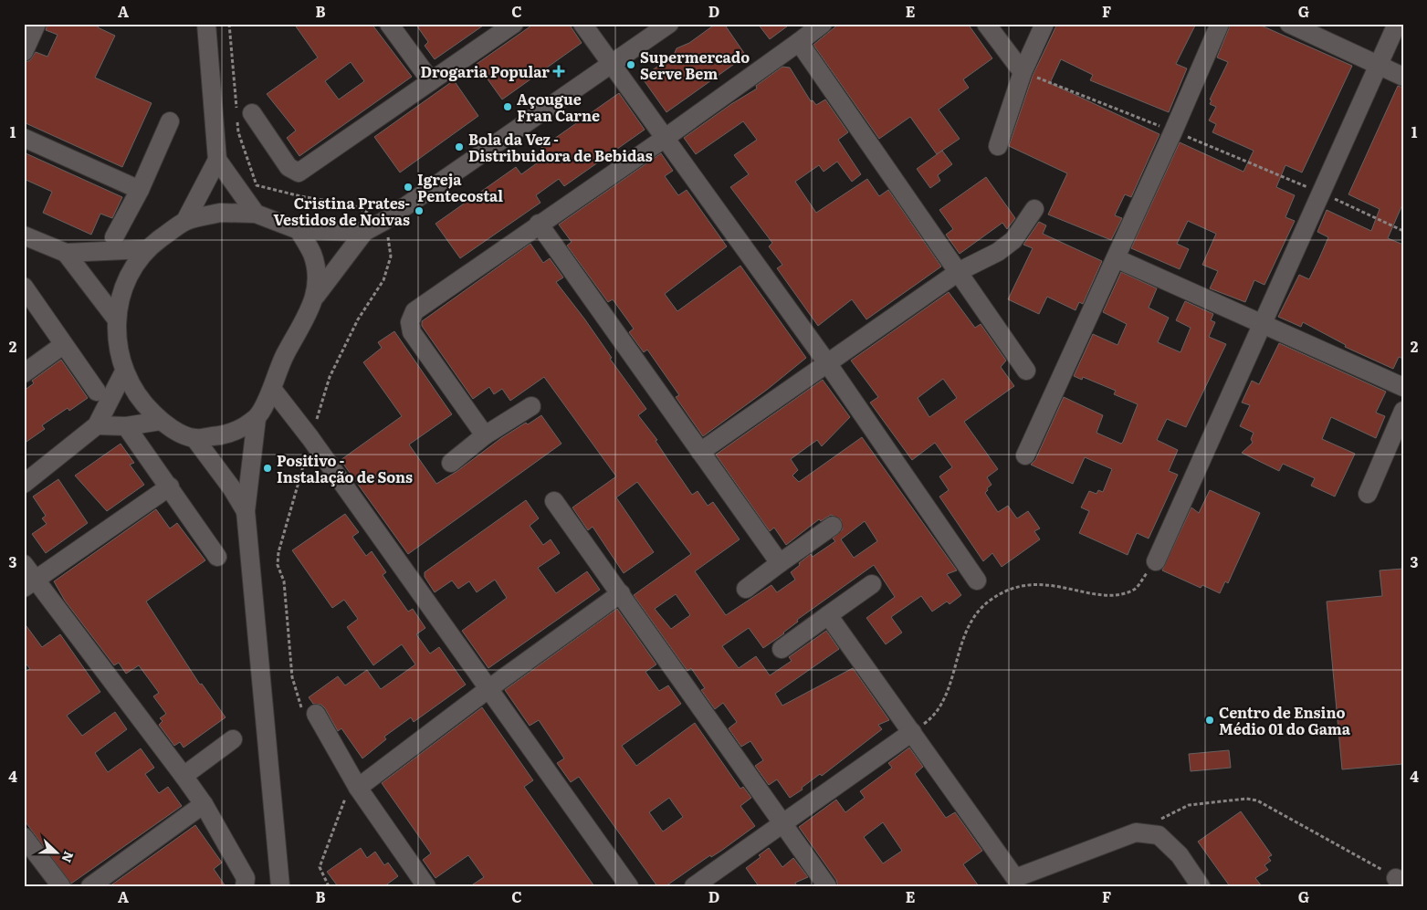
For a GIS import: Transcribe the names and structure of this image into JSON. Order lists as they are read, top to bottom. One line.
{"places":{"other":["Supermercado Serve Bem","Açougue Fran Carne","Bola da Vez - Distribuidora de Bebidas","Igreja Pentecostal","Cristina Prates- Vestidos de Noivas","Positivo - Instalação de Sons","Centro de Ensino Médio 01 do Gama"],"health":["Drogaria Popular"]},"north":"right","grid":{"columns":["A","B","C","D","E","F","G"],"rows":["1","2","3","4"]}}
